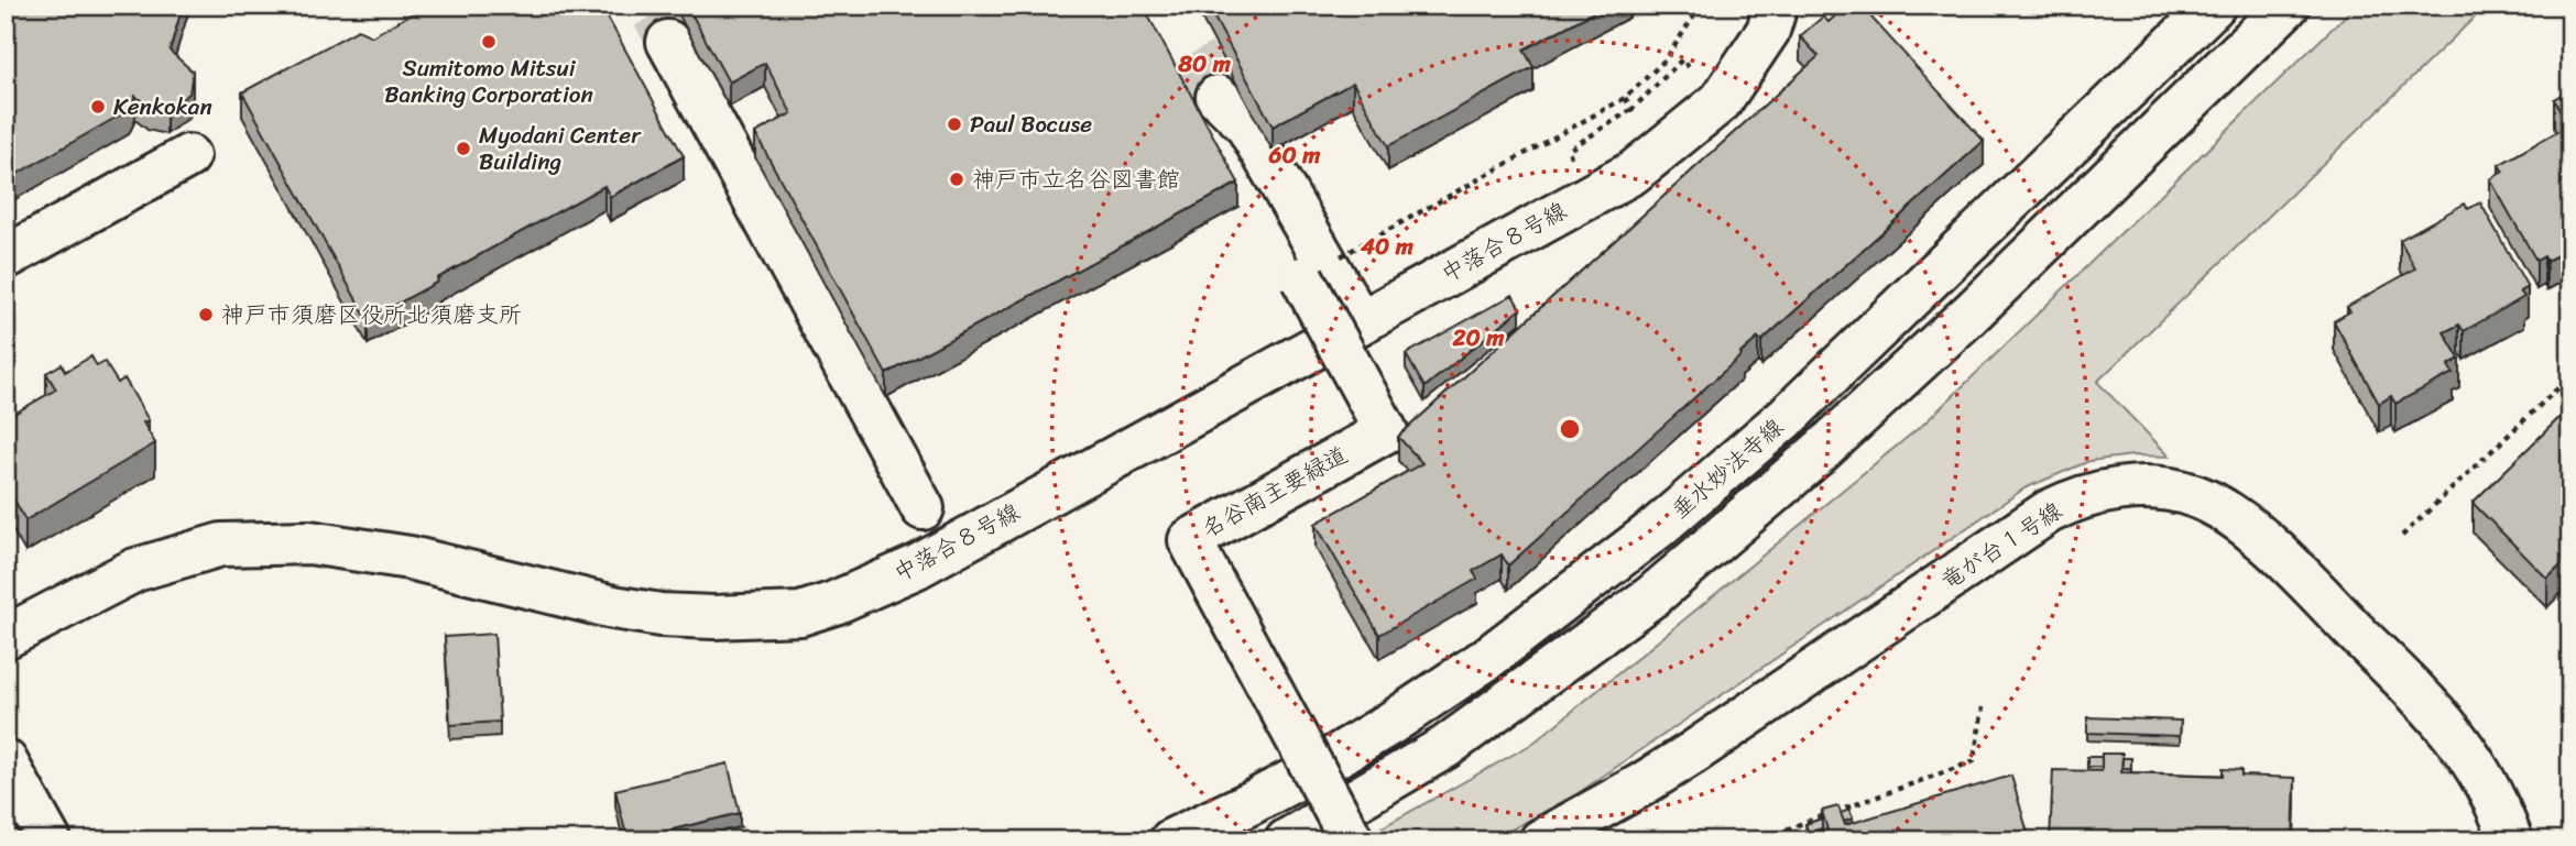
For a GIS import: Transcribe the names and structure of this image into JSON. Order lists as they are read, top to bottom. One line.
{"streets":{"street":["中落合８号線","垂水妙法寺線","名谷南主要緑道","竜が台１号線"]},"places":["Sumitomo Mitsui Banking Corporation","Kenkokan","Paul Bocuse","Myodani Center Building","神戸市立名谷図書館","神戸市須磨区役所北須磨支所"],"rings":["80 m","60 m","40 m","20 m"]}
